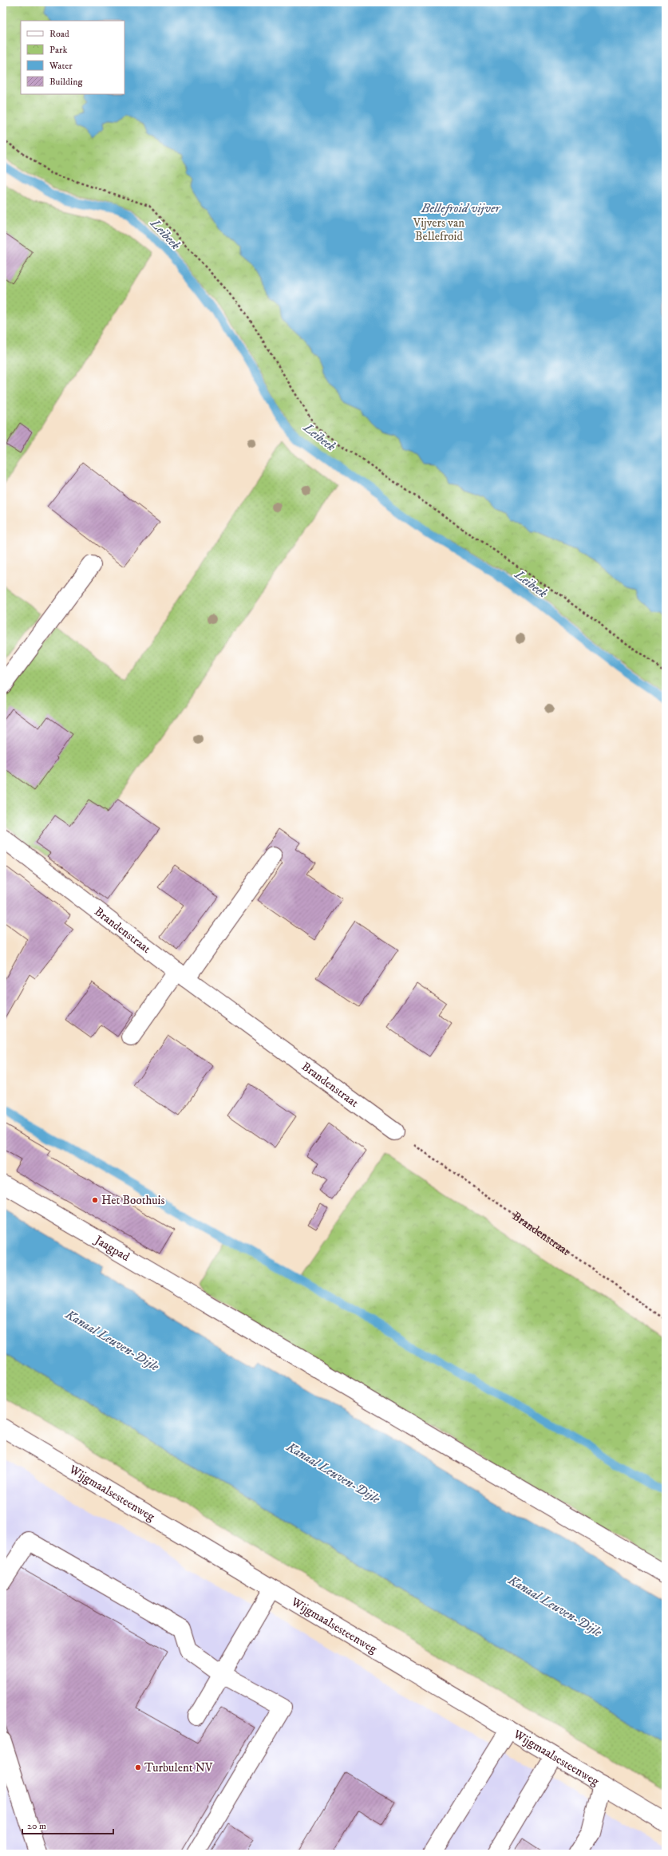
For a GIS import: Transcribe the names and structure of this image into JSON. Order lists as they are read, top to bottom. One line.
{"streets":{"street":["Brandenstraat","Jaagpad","Wijgmaalsesteenweg"]},"water":["Bellefroid vijver","Leibeek","Kanaal Leuven-Dijle"],"parks":["Vijvers van Bellefroid"],"places":["Het Boothuis","Turbulent NV"],"legend":["Road","Park","Water","Building"],"scale_bar":"20 m"}
